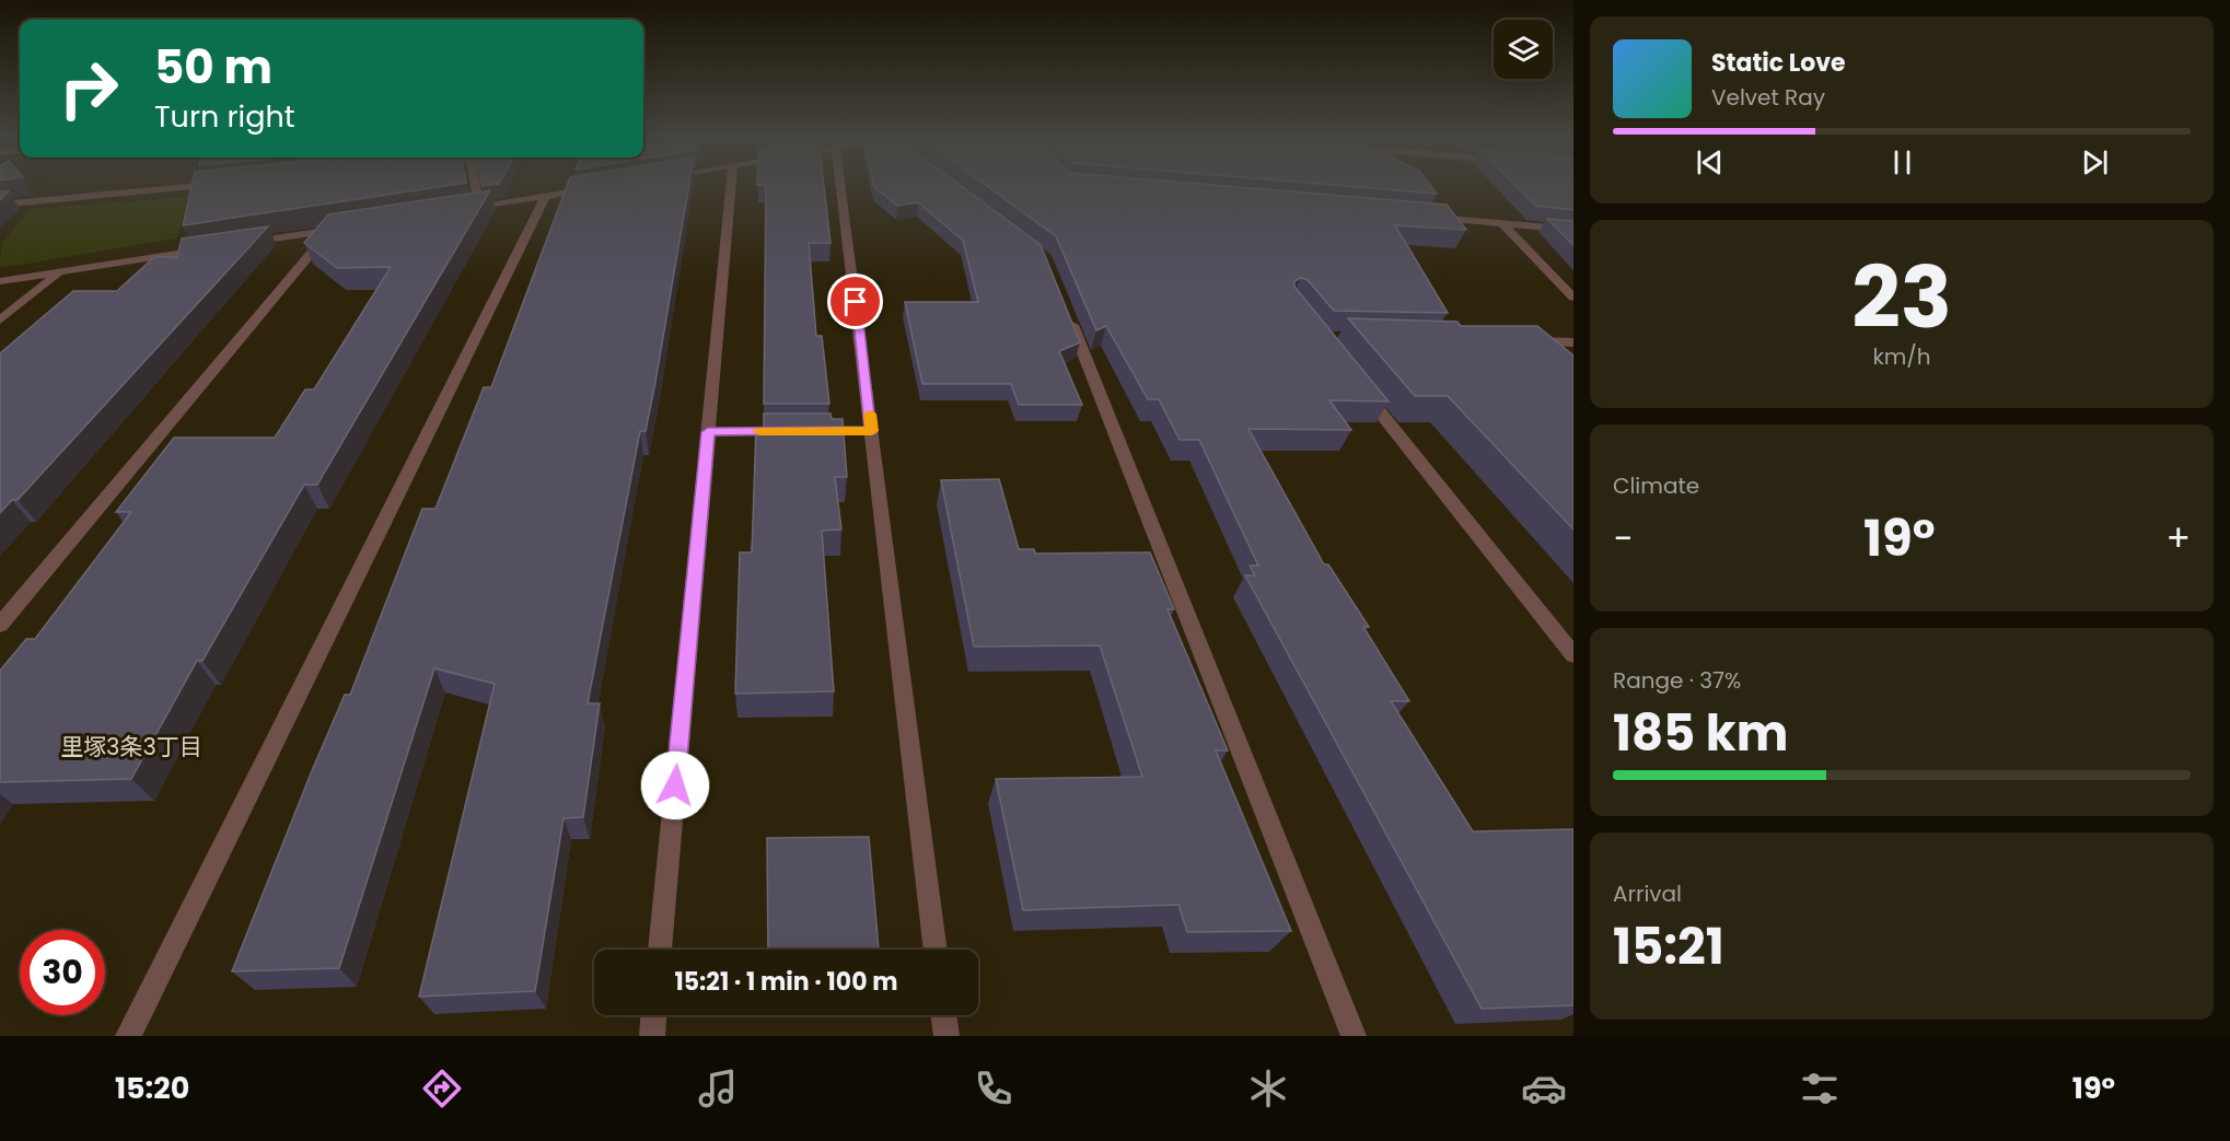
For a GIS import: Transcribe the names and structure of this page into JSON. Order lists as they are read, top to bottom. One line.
{"districts":["里塚3条3丁目"],"page":{"turn":["50 m","Turn right"],"song":["Static Love","Velvet Ray"],"tile":[["23","km/h"],"Climate",["Range · 37%","185 km"],["Arrival","15:21"]],"heat":["−","19°","+"],"limit":"30","trip":"15:21 · 1 min · 100 m","tabs":["15:20","19°"]}}
